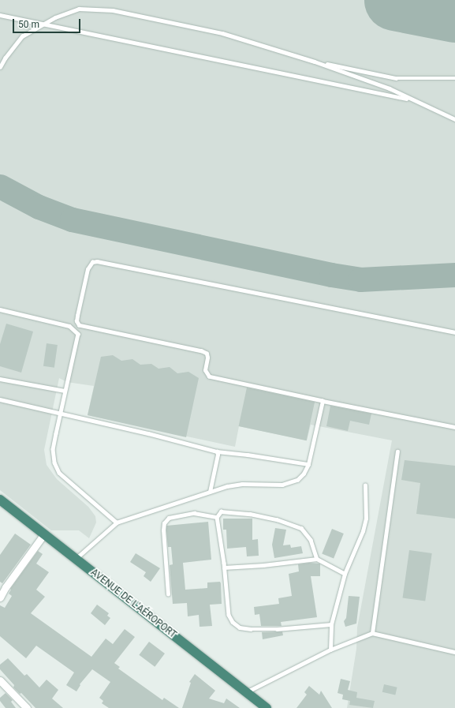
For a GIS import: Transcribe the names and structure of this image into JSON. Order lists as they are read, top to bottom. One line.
{"streets":{"highway":["AVENUE DE L'AÉROPORT"]},"scale_bar":"50 m"}
